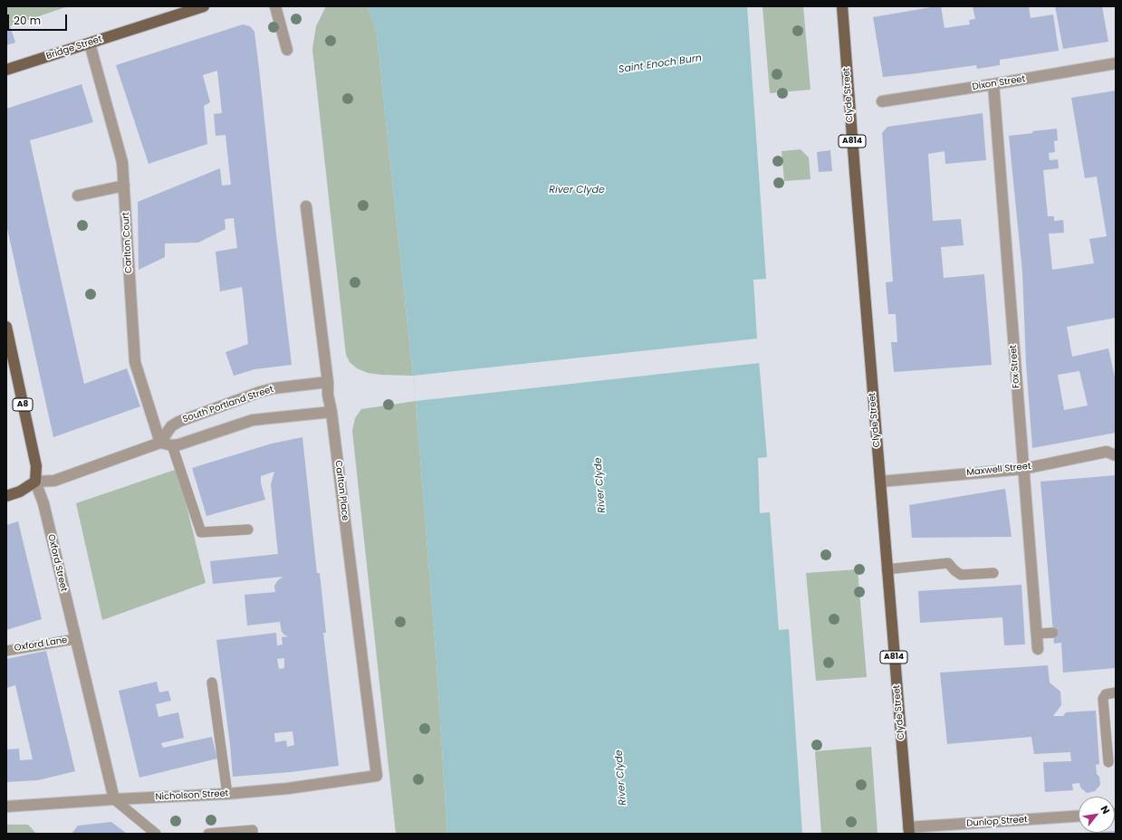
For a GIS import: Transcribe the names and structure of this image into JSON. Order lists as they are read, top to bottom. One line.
{"streets":{"main road":["Bridge Street","Clyde Street","A814","A8","Oxford Street"],"street":["Dixon Street","Carlton Court","Fox Street","South Portland Street","Maxwell Street","Carlton Place","Nicholson Street","Dunlop Street"],"lane":["Oxford Lane"]},"crossings":[["Bridge Street","Carlton Court"],["Dixon Street","Fox Street"],["Clyde Street","Maxwell Street"],["Clyde Street","Dunlop Street"],["Carlton Court","South Portland Street"],["Fox Street","Maxwell Street"],["South Portland Street","Carlton Place"],["Carlton Place","Nicholson Street"],["Oxford Street","Oxford Lane"],["Oxford Street","Nicholson Street"]],"water":["Saint Enoch Burn","River Clyde"],"scale_bar":"20 m","north":"top right"}
